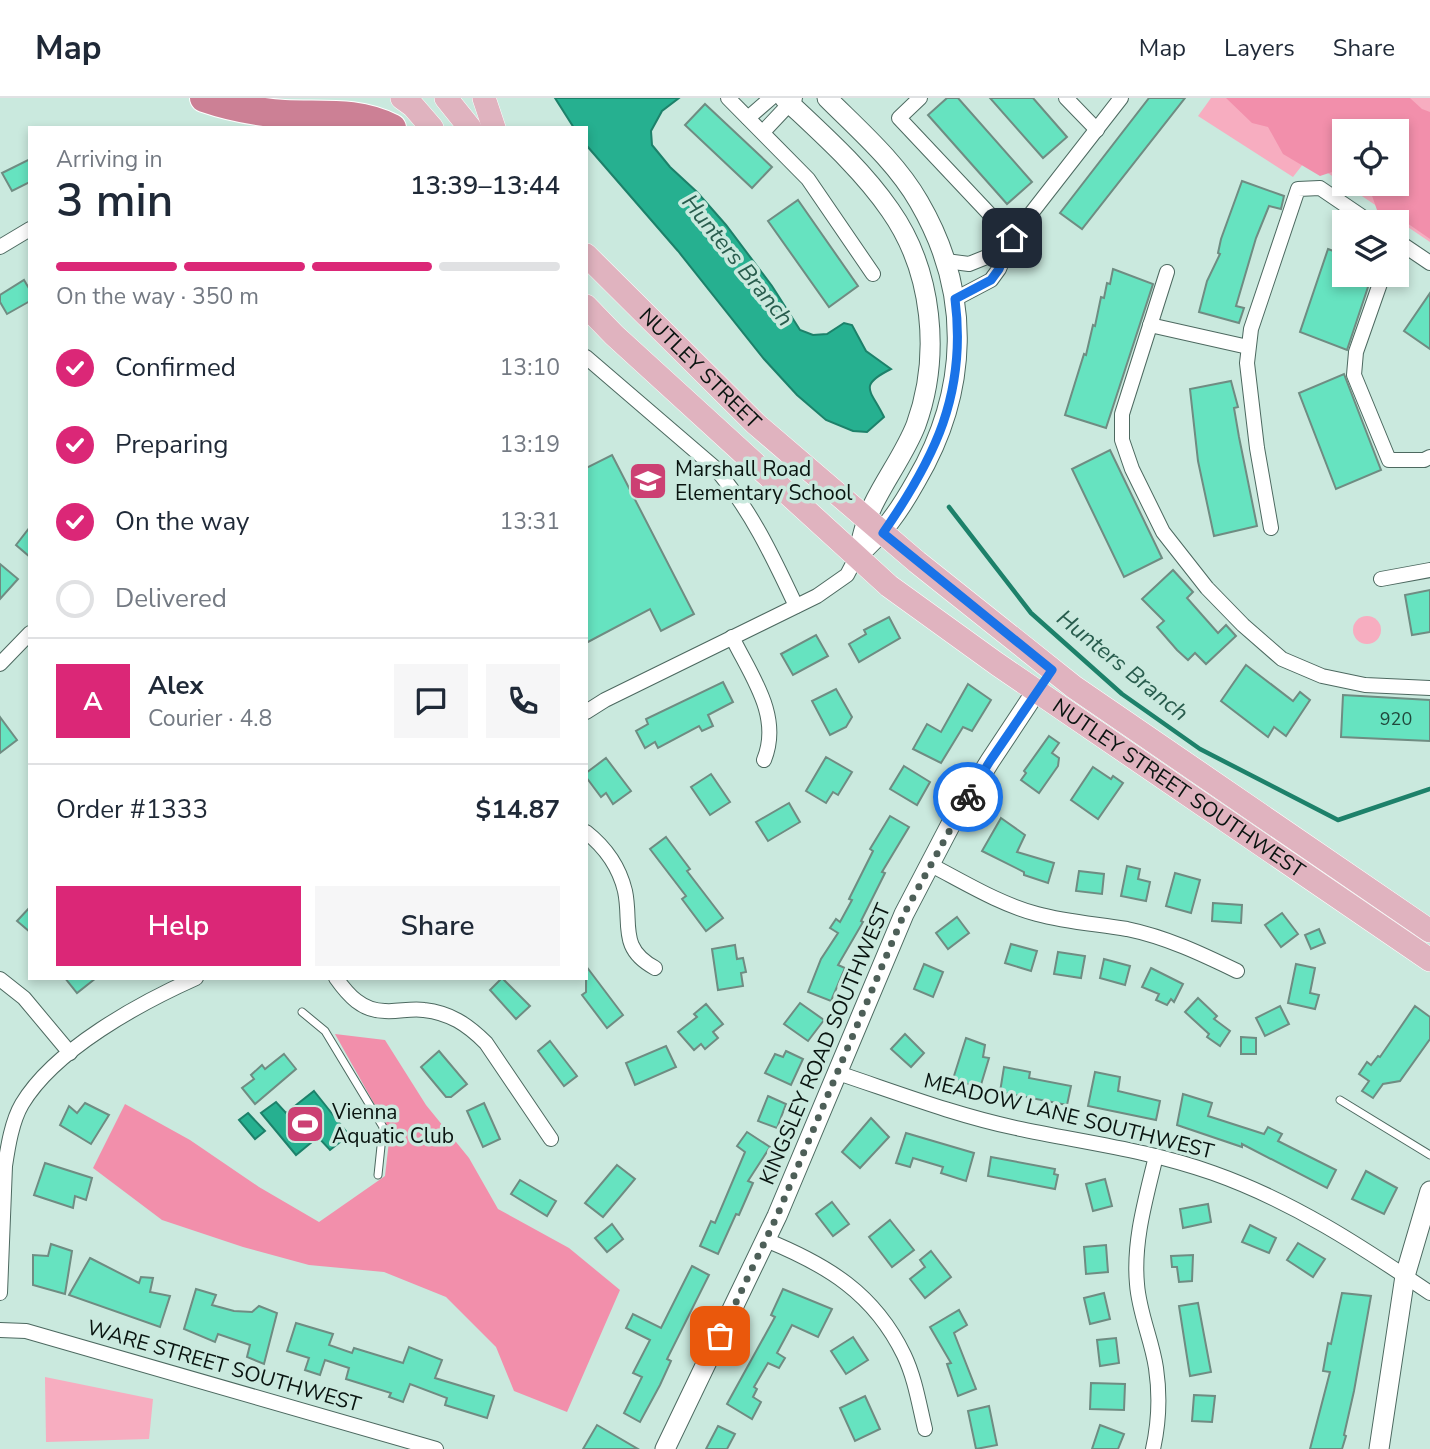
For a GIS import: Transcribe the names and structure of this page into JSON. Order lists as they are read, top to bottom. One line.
{"streets":{"main road":["NUTLEY STREET","NUTLEY STREET SOUTHWEST"],"street":["KINGSLEY ROAD SOUTHWEST","MEADOW LANE SOUTHWEST","WARE STREET SOUTHWEST"]},"crossings":[["NUTLEY STREET","NUTLEY STREET SOUTHWEST"],["NUTLEY STREET SOUTHWEST","KINGSLEY ROAD SOUTHWEST"],["KINGSLEY ROAD SOUTHWEST","MEADOW LANE SOUTHWEST"]],"water":["Hunters Branch"],"places":{"school or university":["Marshall Road Elementary School"],"sports":["Vienna Aquatic Club"]},"house_numbers":["920"],"page":{"header":"Map","nav":["Map","Layers","Share"],"heading":["3 min","Arriving in","13:39–13:44"],"panel":["Alex","Courier · 4.8","Order #1333","$14.87"],"bar":"On the way · 350 m","list":[["Confirmed","13:10"],["Preparing","13:19"],["On the way","13:31"],"Delivered"],"round":"A","buttons":["Help","Share"]}}
